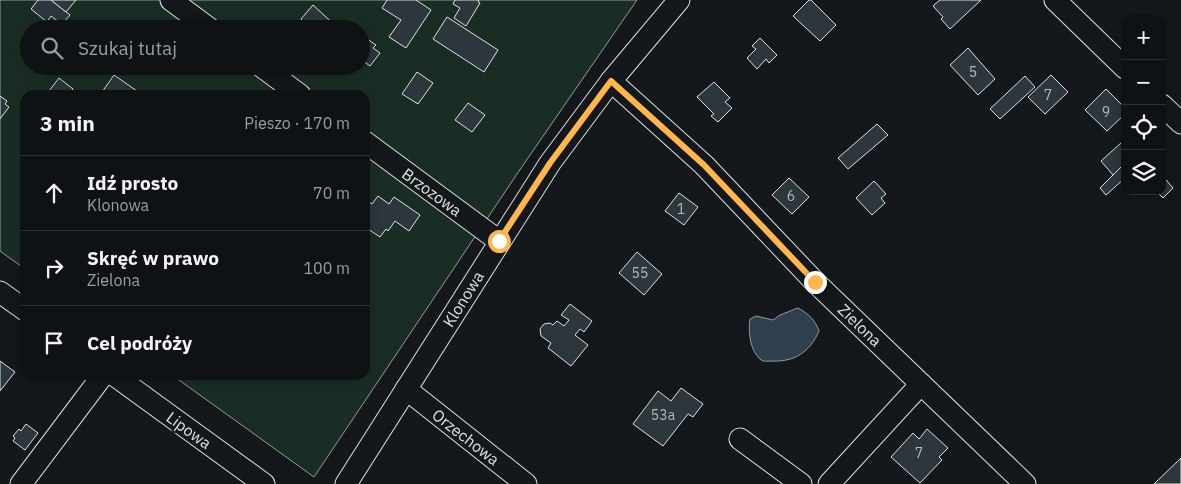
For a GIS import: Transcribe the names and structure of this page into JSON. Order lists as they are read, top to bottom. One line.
{"streets":{"street":["Brzozowa","Klonowa","Zielona","Lipowa","Orzechowa"]},"crossings":[["Brzozowa","Klonowa"],["Klonowa","Zielona"],["Klonowa","Orzechowa"]],"house_numbers":["5","7","9","6","1","55","53a","7"],"page":{"map_buttons":["+","−"],"search":"Szukaj tutaj","heading":["3 min","Pieszo · 170 m"],"list":[["Idź prosto","Klonowa","70 m"],["Skręć w prawo","Zielona","100 m"],"Cel podróży"]}}
